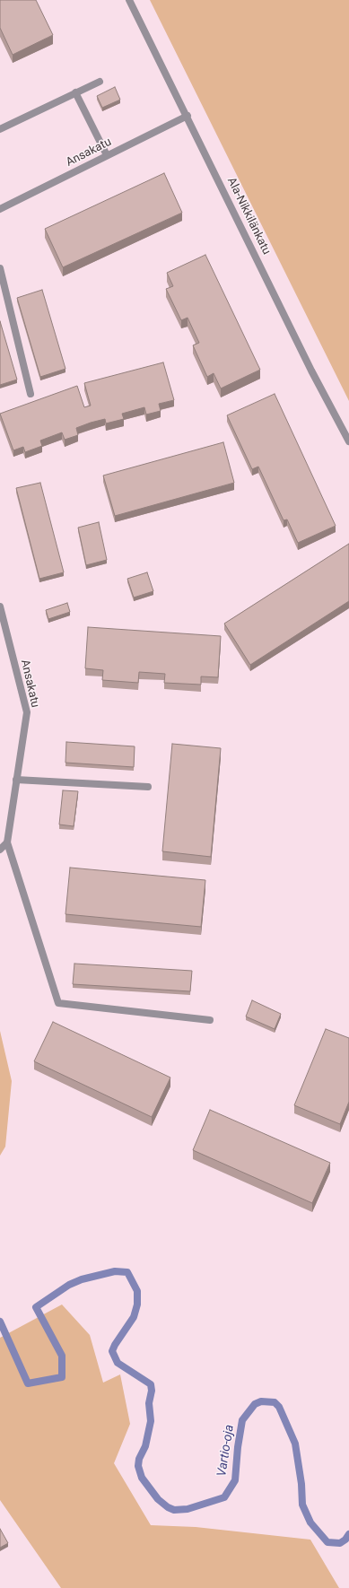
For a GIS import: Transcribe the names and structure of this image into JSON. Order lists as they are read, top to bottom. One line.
{"streets":{"street":["Ansakatu","Ala-Nikkilänkatu"]},"crossings":[["Ansakatu","Ala-Nikkilänkatu"]],"water":["Vartio-oja"]}
